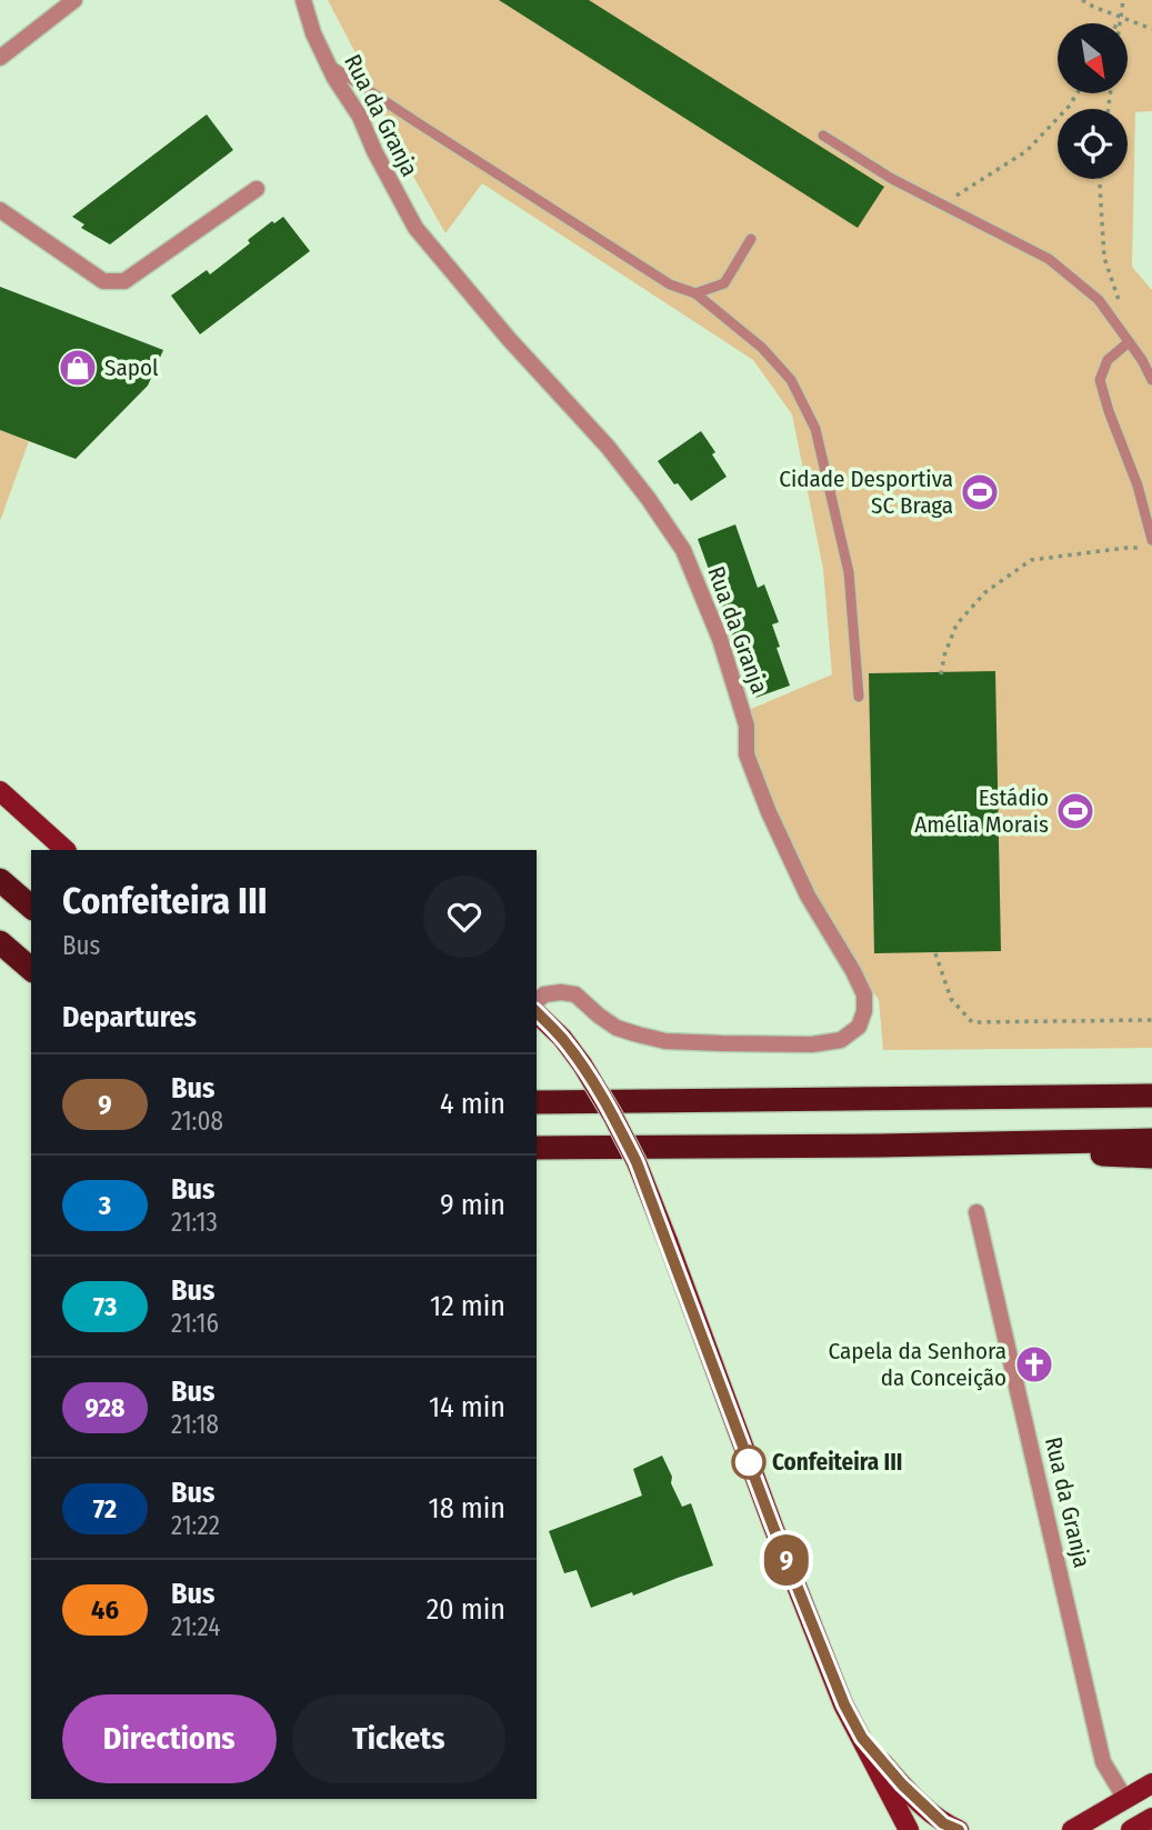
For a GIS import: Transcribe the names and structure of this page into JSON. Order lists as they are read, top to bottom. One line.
{"streets":{"street":["Rua da Granja"]},"places":{"shop":["Sapol"],"sports":["Cidade Desportiva SC Braga","Estádio Amélia Morais"],"church":["Capela da Senhora da Conceição"],"other":["Confeiteira III"]},"lines":["bus line 9"],"north":"bottom right","page":{"on_map":"9","heading":[["Confeiteira III","Bus"],"Departures"],"list":[{"mark":"9","name":"Bus","note":"21:08","value":"4 min"},{"mark":"3","name":"Bus","note":"21:13","value":"9 min"},{"mark":"73","name":"Bus","note":"21:16","value":"12 min"},{"mark":"928","name":"Bus","note":"21:18","value":"14 min"},{"mark":"72","name":"Bus","note":"21:22","value":"18 min"},{"mark":"46","name":"Bus","note":"21:24","value":"20 min"}],"buttons":["Directions","Tickets"]}}
